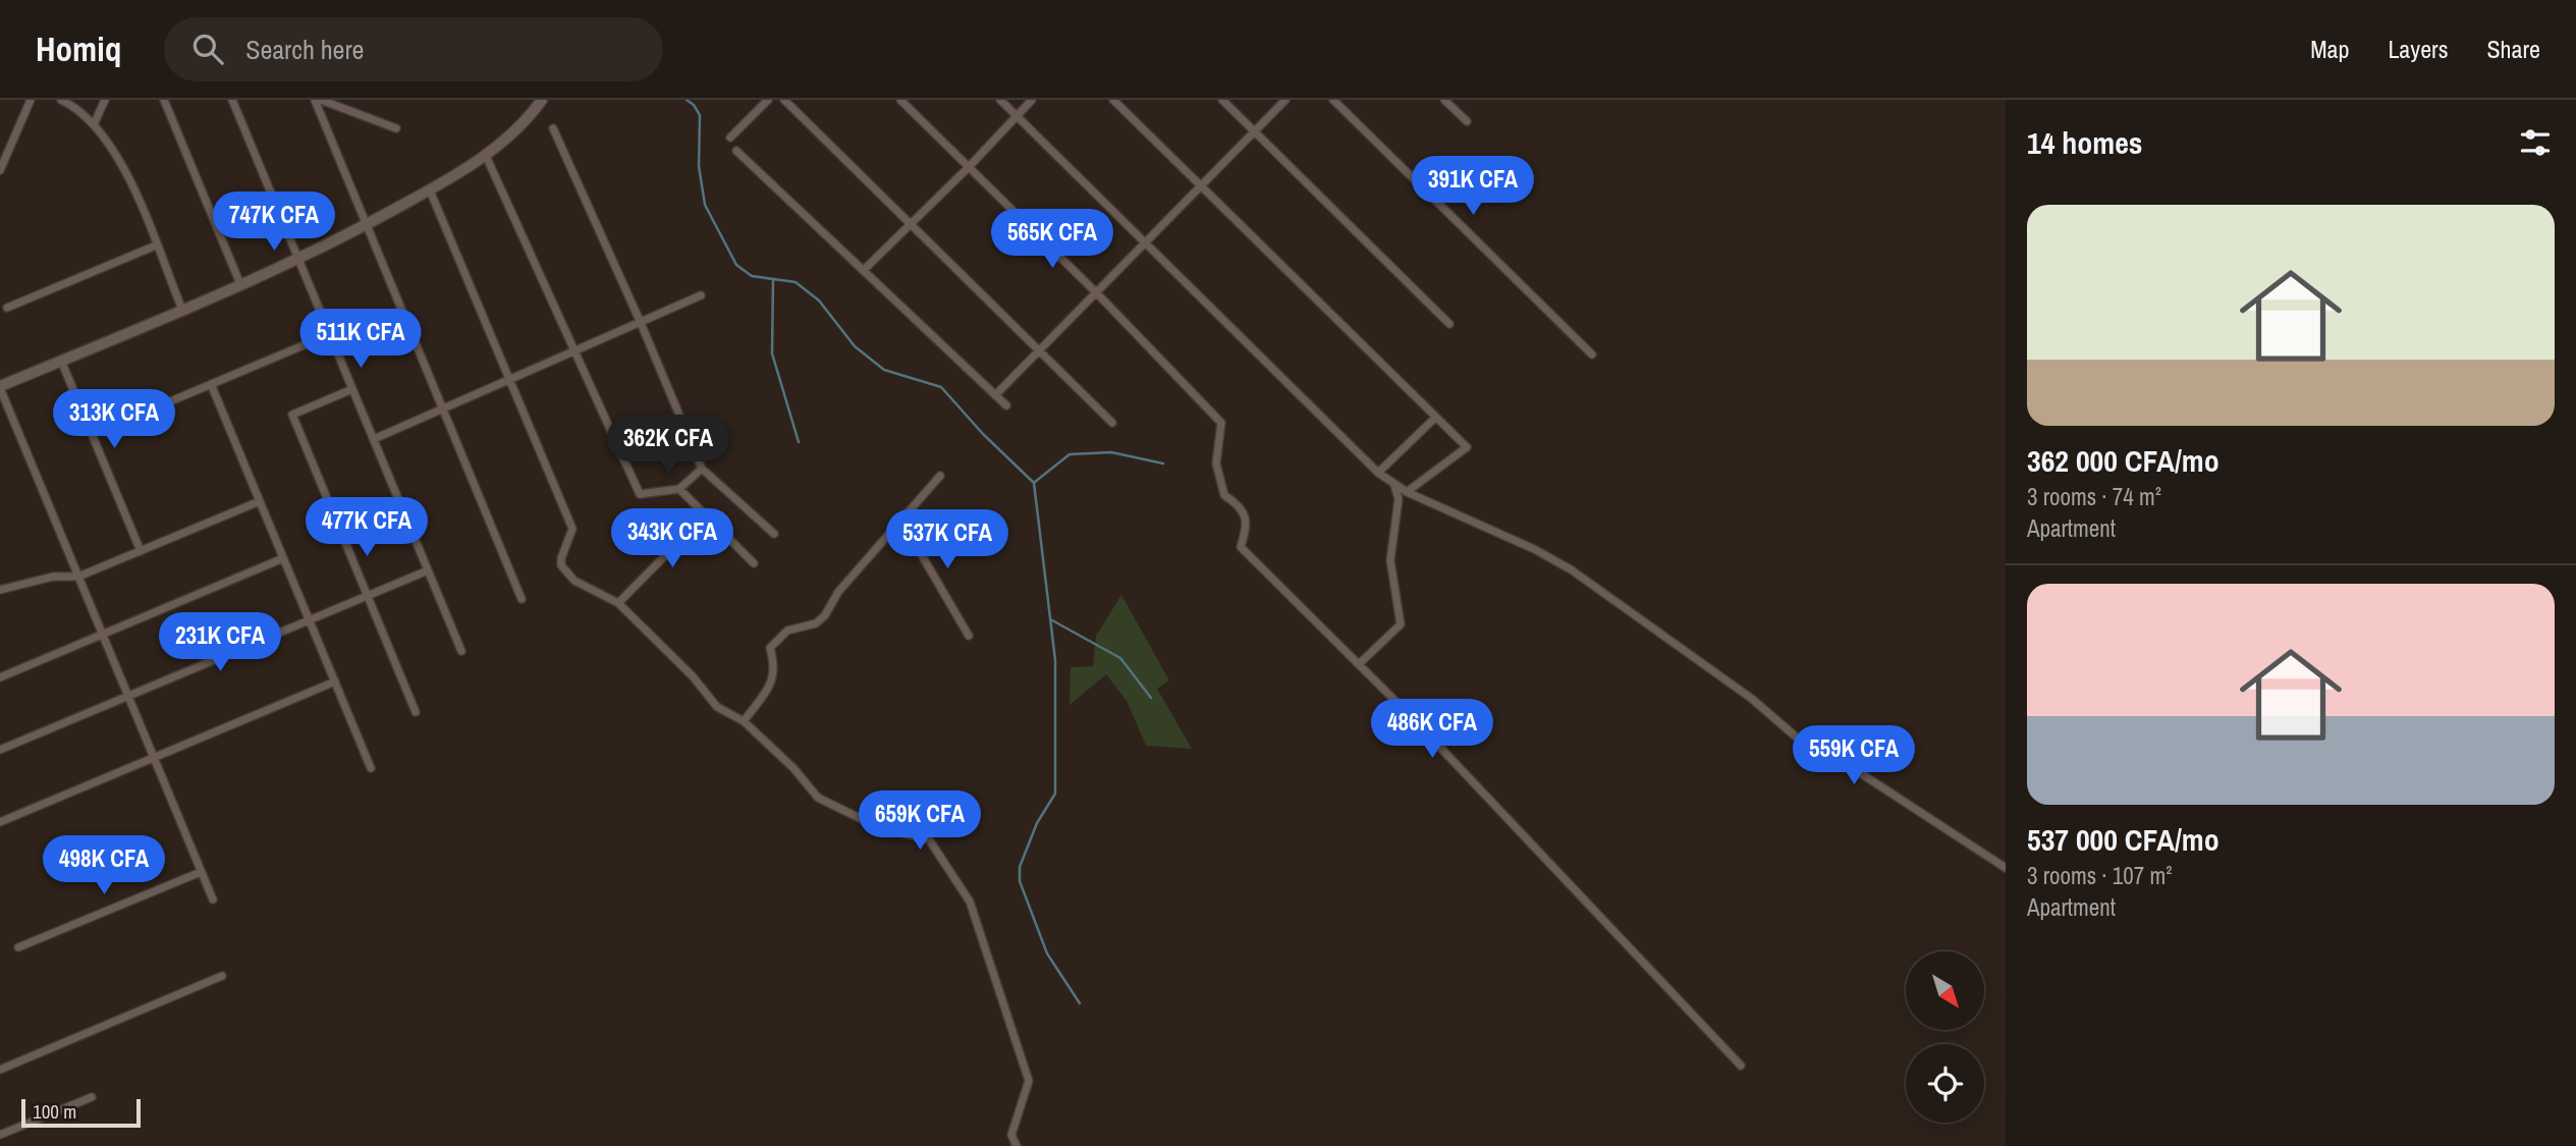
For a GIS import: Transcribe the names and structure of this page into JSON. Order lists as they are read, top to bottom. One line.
{"scale_bar":"100 m","north":"bottom right","page":{"header":"Homiq","search":"Search here","nav":["Map","Layers","Share"],"heading":"14 homes","price":["391K CFA","747K CFA","565K CFA","511K CFA","313K CFA","362K CFA","477K CFA","343K CFA","537K CFA","231K CFA","486K CFA","559K CFA","659K CFA","498K CFA"],"list":[{"name":"362 000 CFA/mo","note":"3 rooms · 74 m² · Apartment"},{"name":"537 000 CFA/mo","note":"3 rooms · 107 m² · Apartment"}],"scale":"100 m"}}
